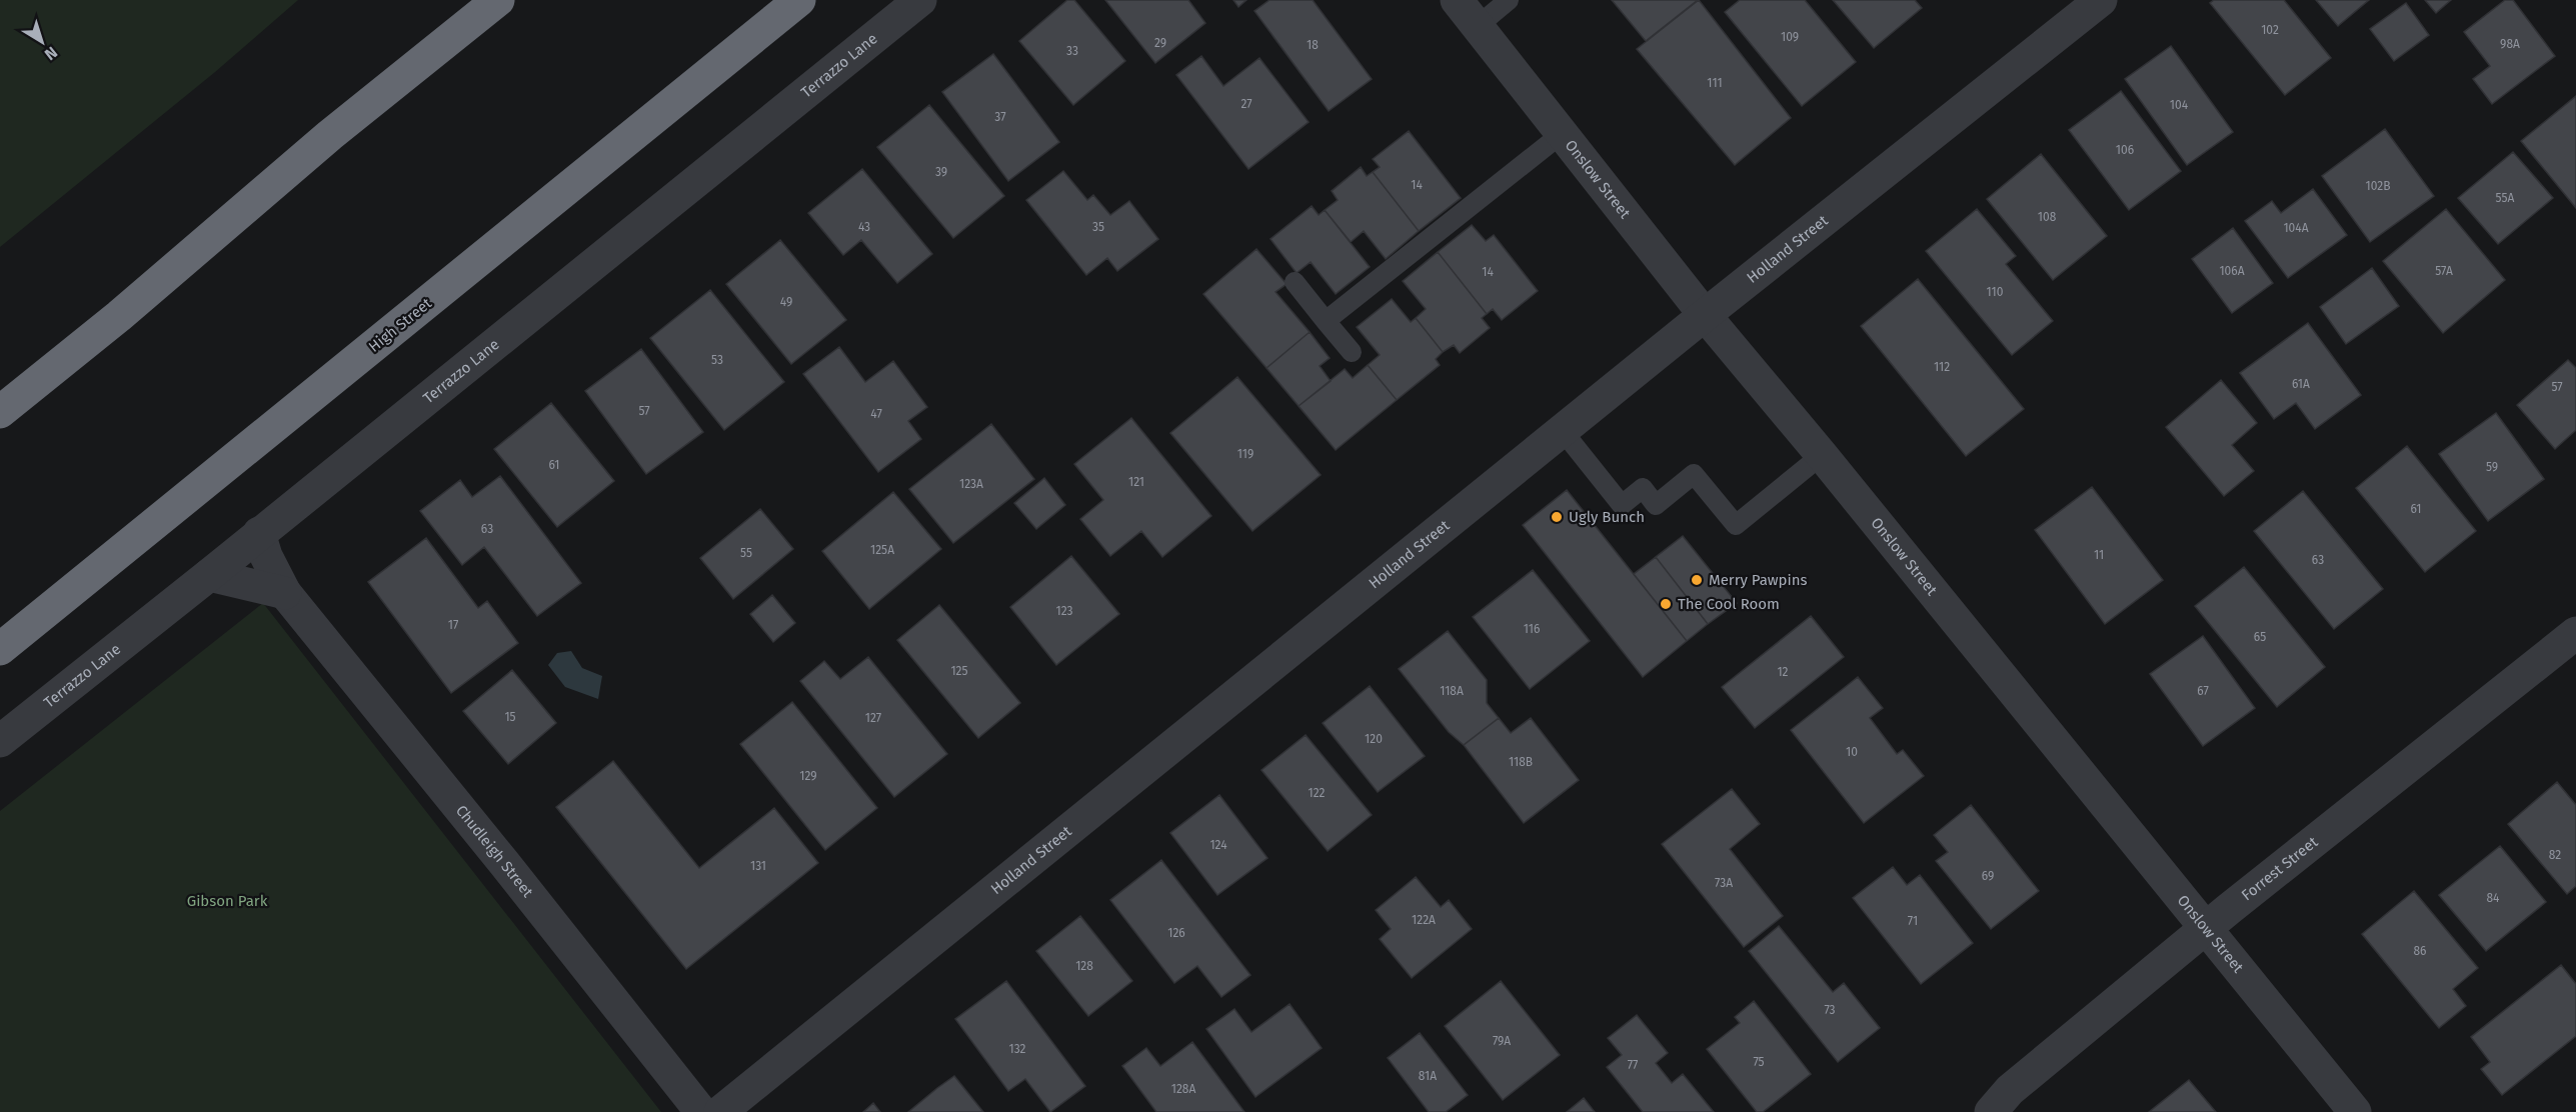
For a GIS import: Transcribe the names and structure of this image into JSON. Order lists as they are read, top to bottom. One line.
{"streets":{"highway":["High Street"],"street":["Terrazzo Lane","Onslow Street","Holland Street","Chudleigh Street","Forrest Street"]},"crossings":[["Terrazzo Lane","Chudleigh Street"],["Onslow Street","Holland Street"],["Onslow Street","Forrest Street"]],"parks":["Gibson Park"],"places":["Ugly Bunch","Merry Pawpins","The Cool Room"],"house_numbers":["102","109","29","98A","18","33","111","27","104","37","106","39","14","102B","55A","108","43","35","104A","106A","57A","14","110","49","53","112","61A","57","57","47","119","61","59","121","123A","61","63","125A","55","11","63","123","17","116","65","125","12","118A","67","15","127","120","10","118B","129","122","124","82","131","69","73A","84","122A","71","126","86","128","73","79A","132","75","77","81A","128A"],"north":"bottom right"}
